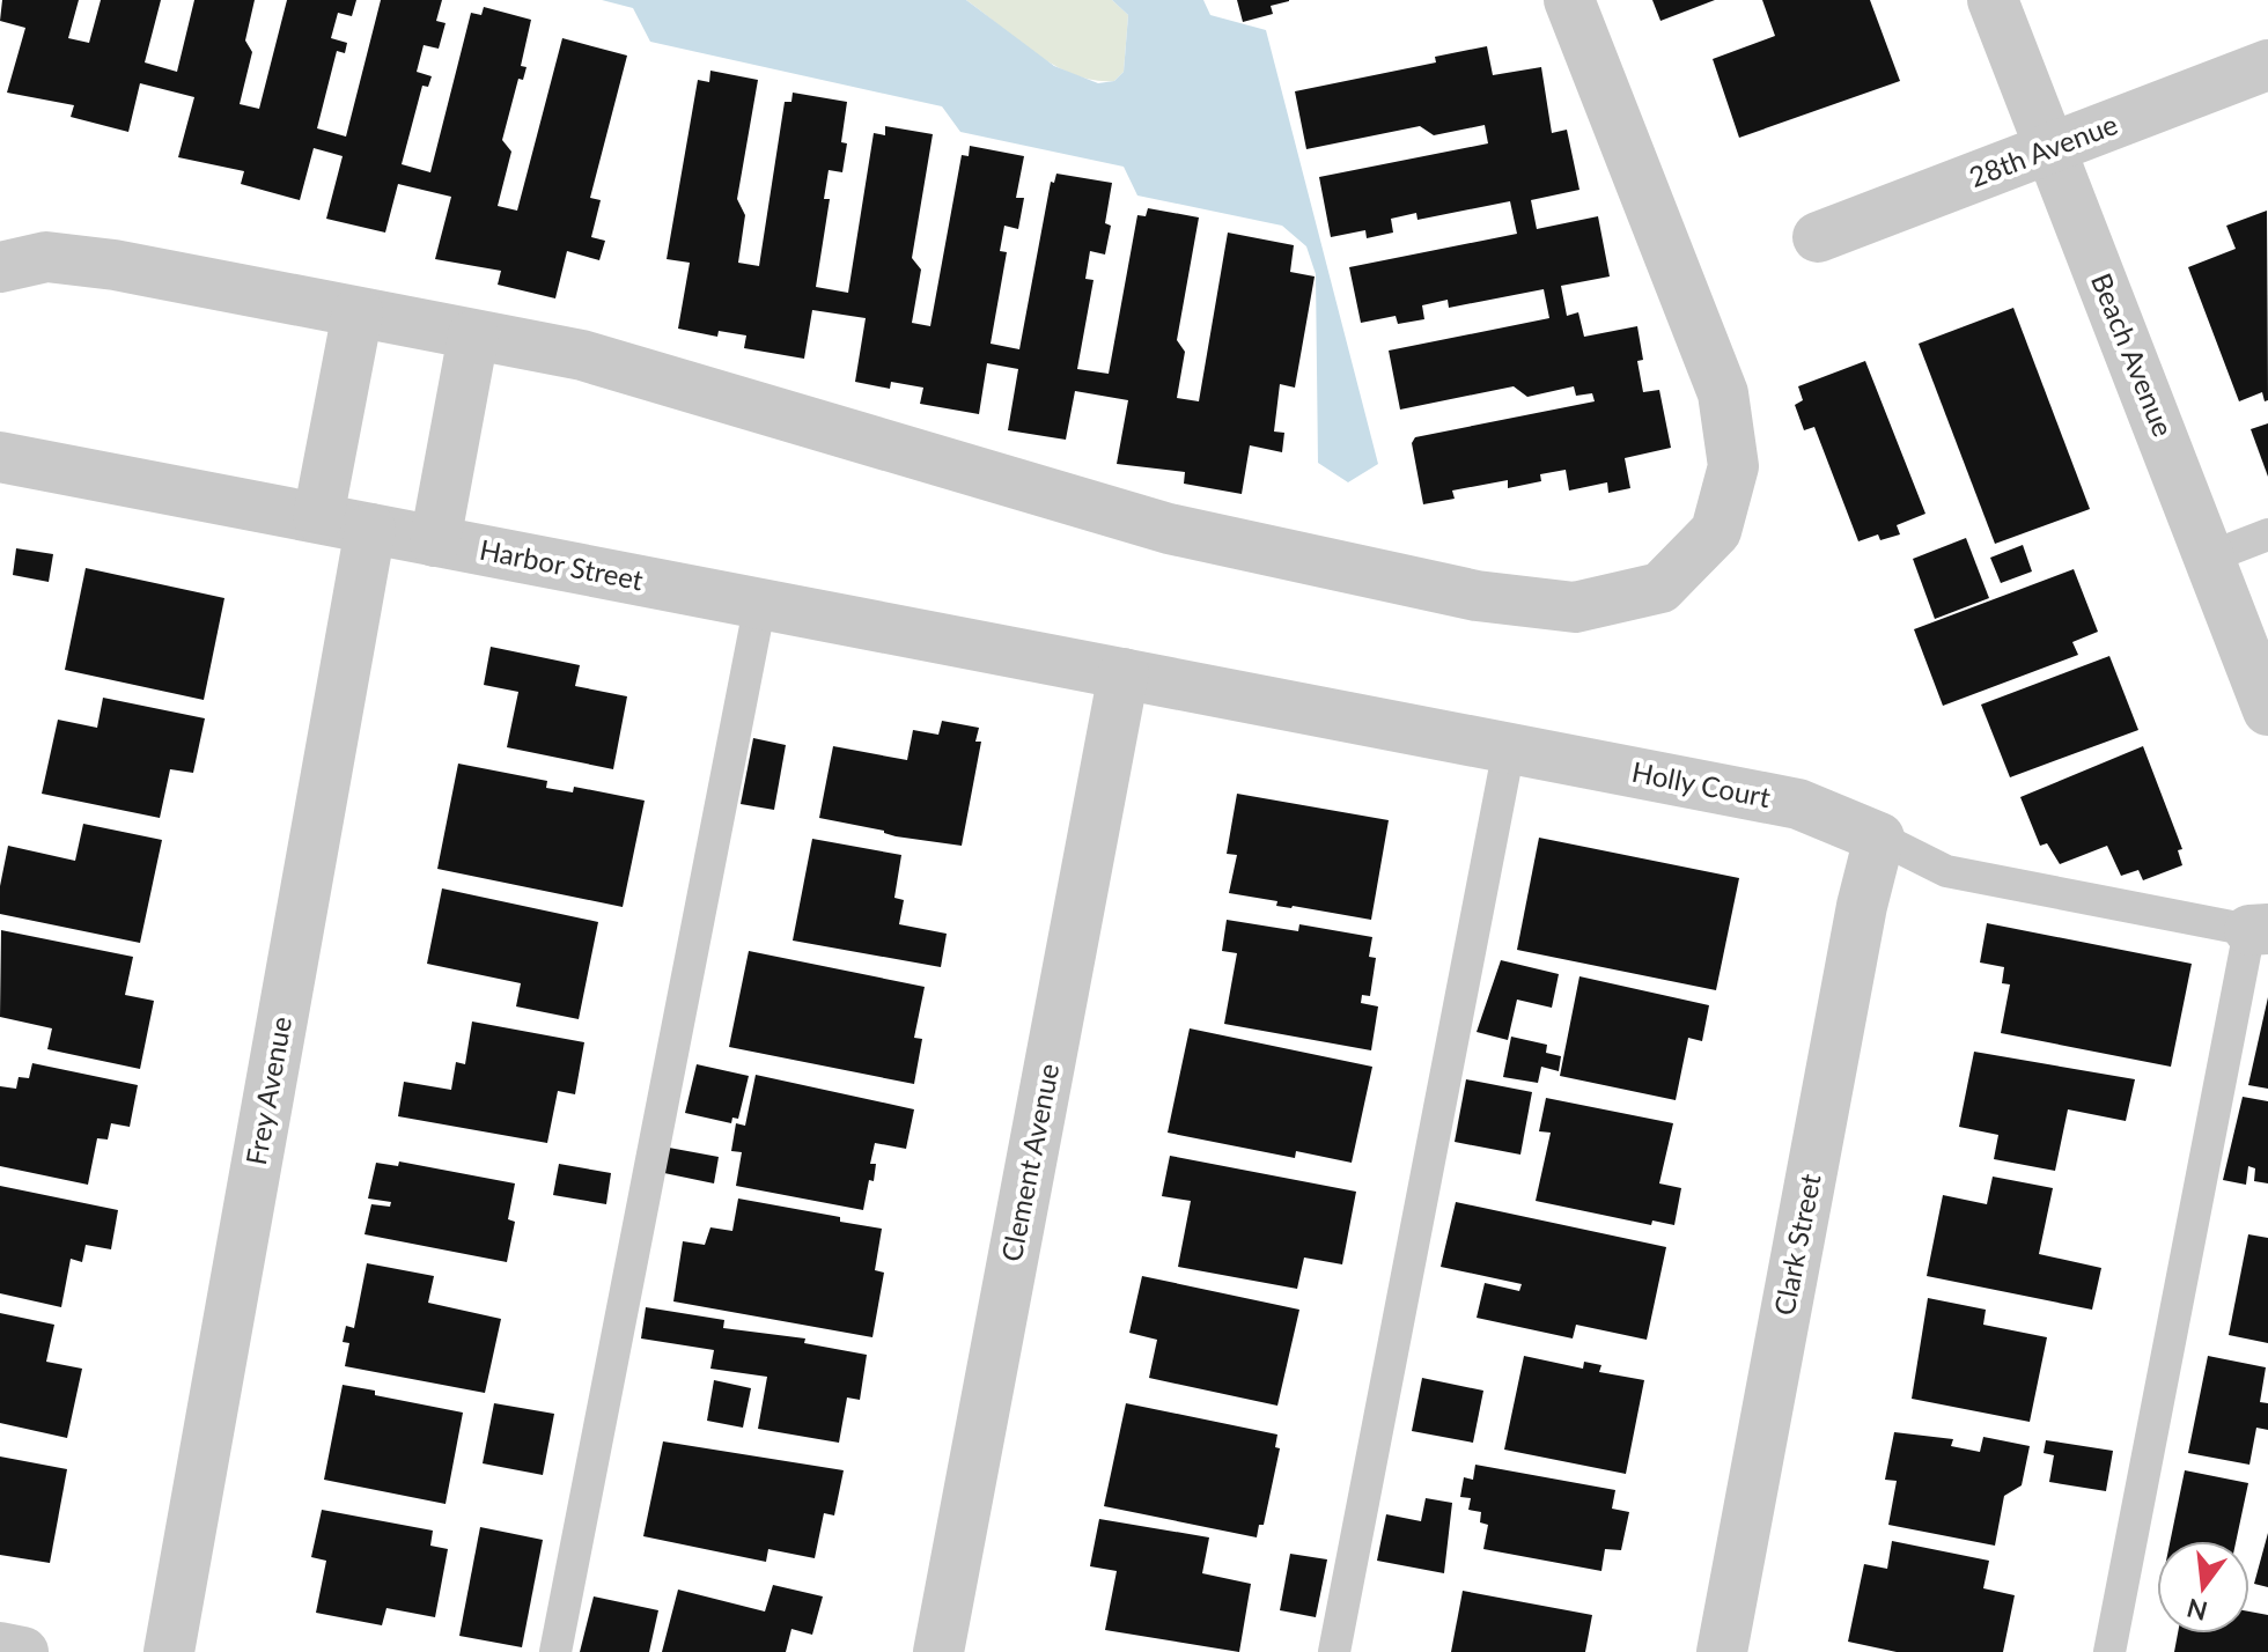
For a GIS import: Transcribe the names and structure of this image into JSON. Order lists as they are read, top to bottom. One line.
{"streets":{"street":["28th Avenue","Beach Avenue","Harbor Street","Holly Court","Frey Avenue","Clement Avenue","Clark Street"]},"crossings":[["28th Avenue","Beach Avenue"],["Harbor Street","Holly Court"],["Harbor Street","Frey Avenue"],["Harbor Street","Clement Avenue"],["Holly Court","Clement Avenue"],["Holly Court","Clark Street"]],"north":"bottom"}
